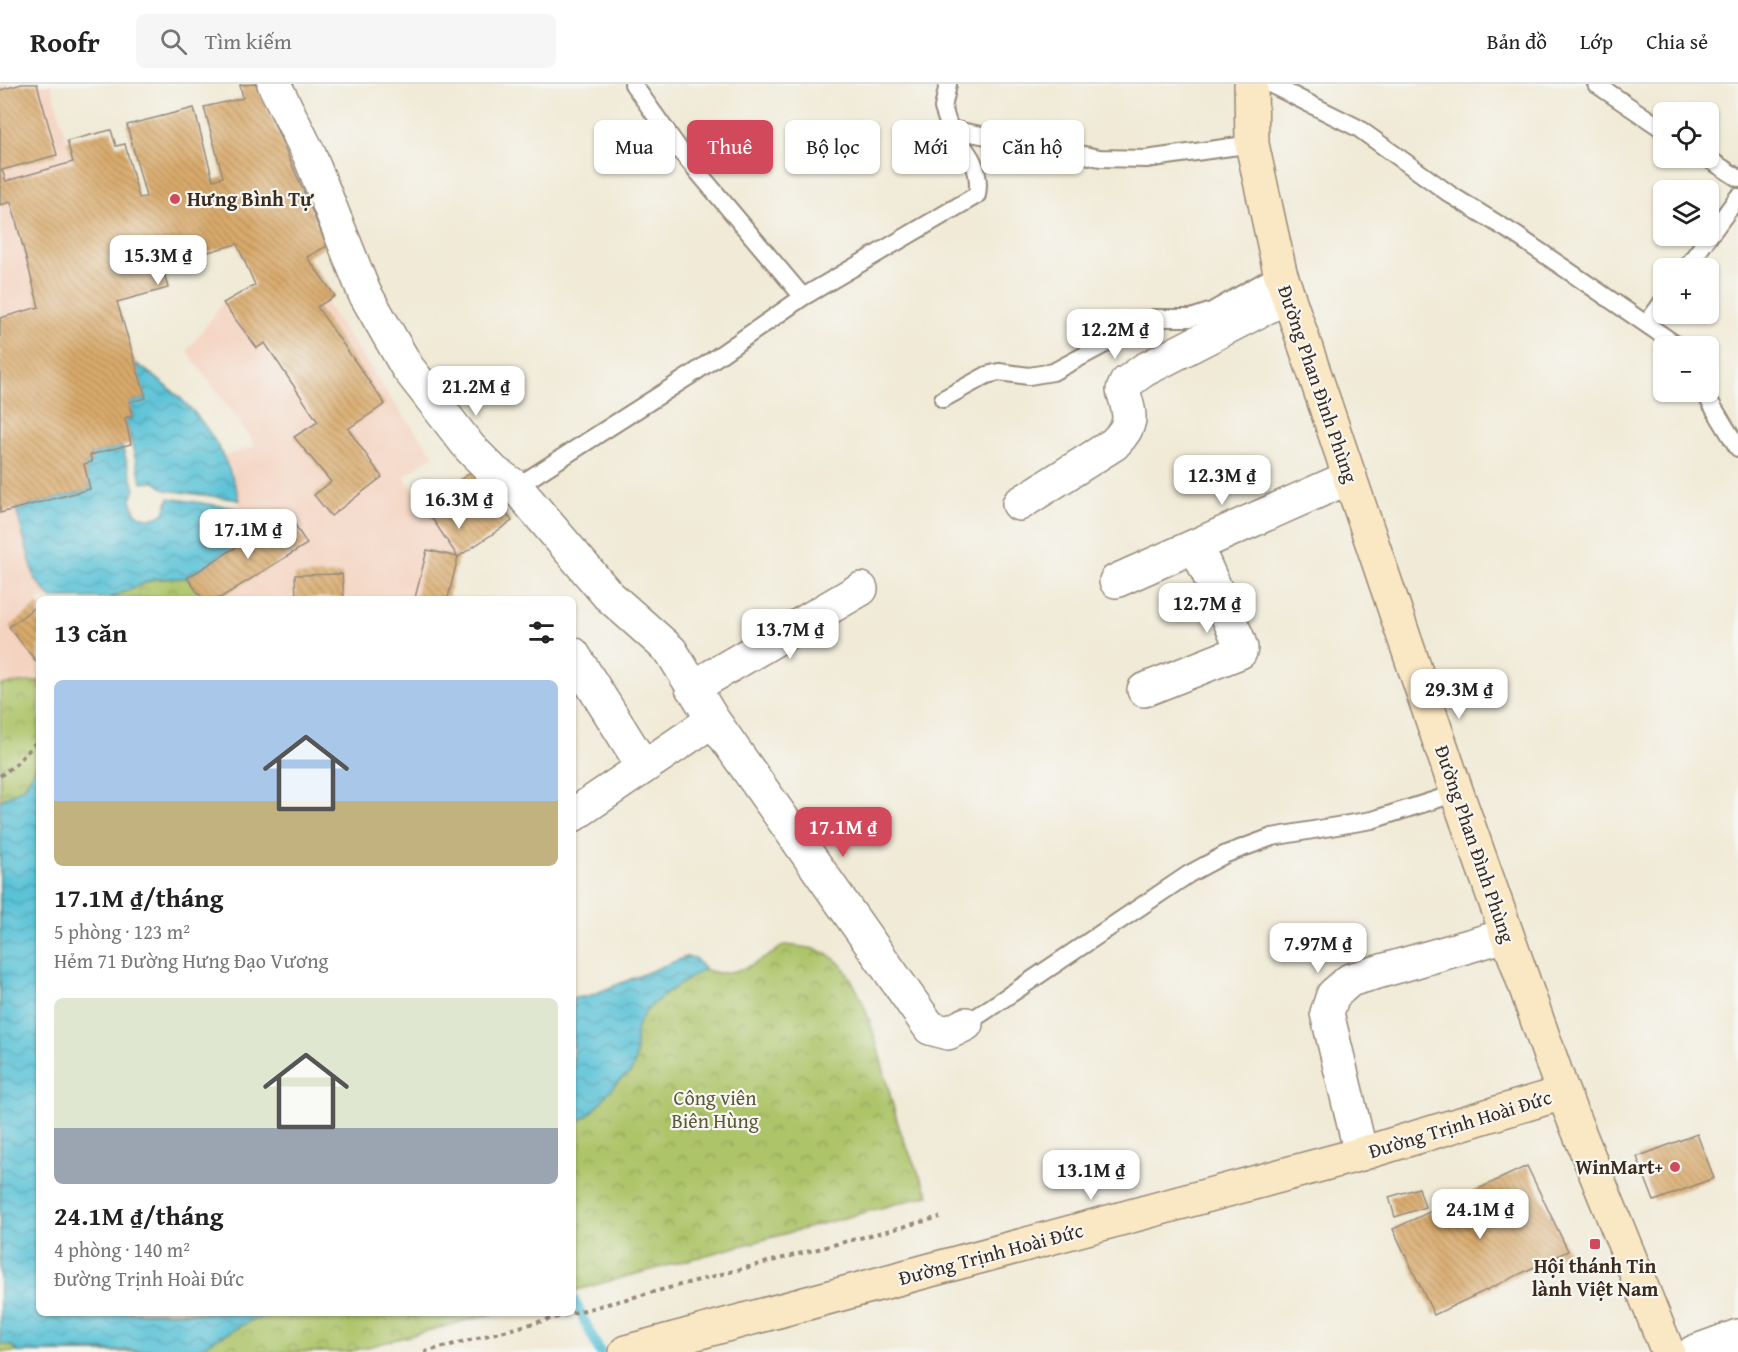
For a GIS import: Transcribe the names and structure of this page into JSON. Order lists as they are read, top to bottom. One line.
{"streets":{"main road":["Đường Phan Đình Phùng","Đường Trịnh Hoài Đức"]},"crossings":[["Đường Phan Đình Phùng","Đường Trịnh Hoài Đức"]],"parks":["Công viên Biên Hùng"],"places":{"other":["Hưng Bình Tự","WinMart+"],"transit":["Hội thánh Tin lành Việt Nam"]},"page":{"header":"Roofr","search":"Tìm kiếm","nav":["Bản đồ","Lớp","Chia sẻ"],"map_buttons":["+","−"],"chip":["Mua","Thuê","Bộ lọc","Mới","Căn hộ"],"price":["15.3M ₫","12.2M ₫","21.2M ₫","12.3M ₫","16.3M ₫","17.1M ₫","12.7M ₫","13.7M ₫","29.3M ₫","17.1M ₫","7.97M ₫","13.1M ₫","24.1M ₫"],"heading":"13 căn","list":[{"name":"17.1M ₫/tháng","note":"5 phòng · 123 m² · Hẻm 71 Đường Hưng Đạo Vương"},{"name":"24.1M ₫/tháng","note":"4 phòng · 140 m² · Đường Trịnh Hoài Đức"}]}}
